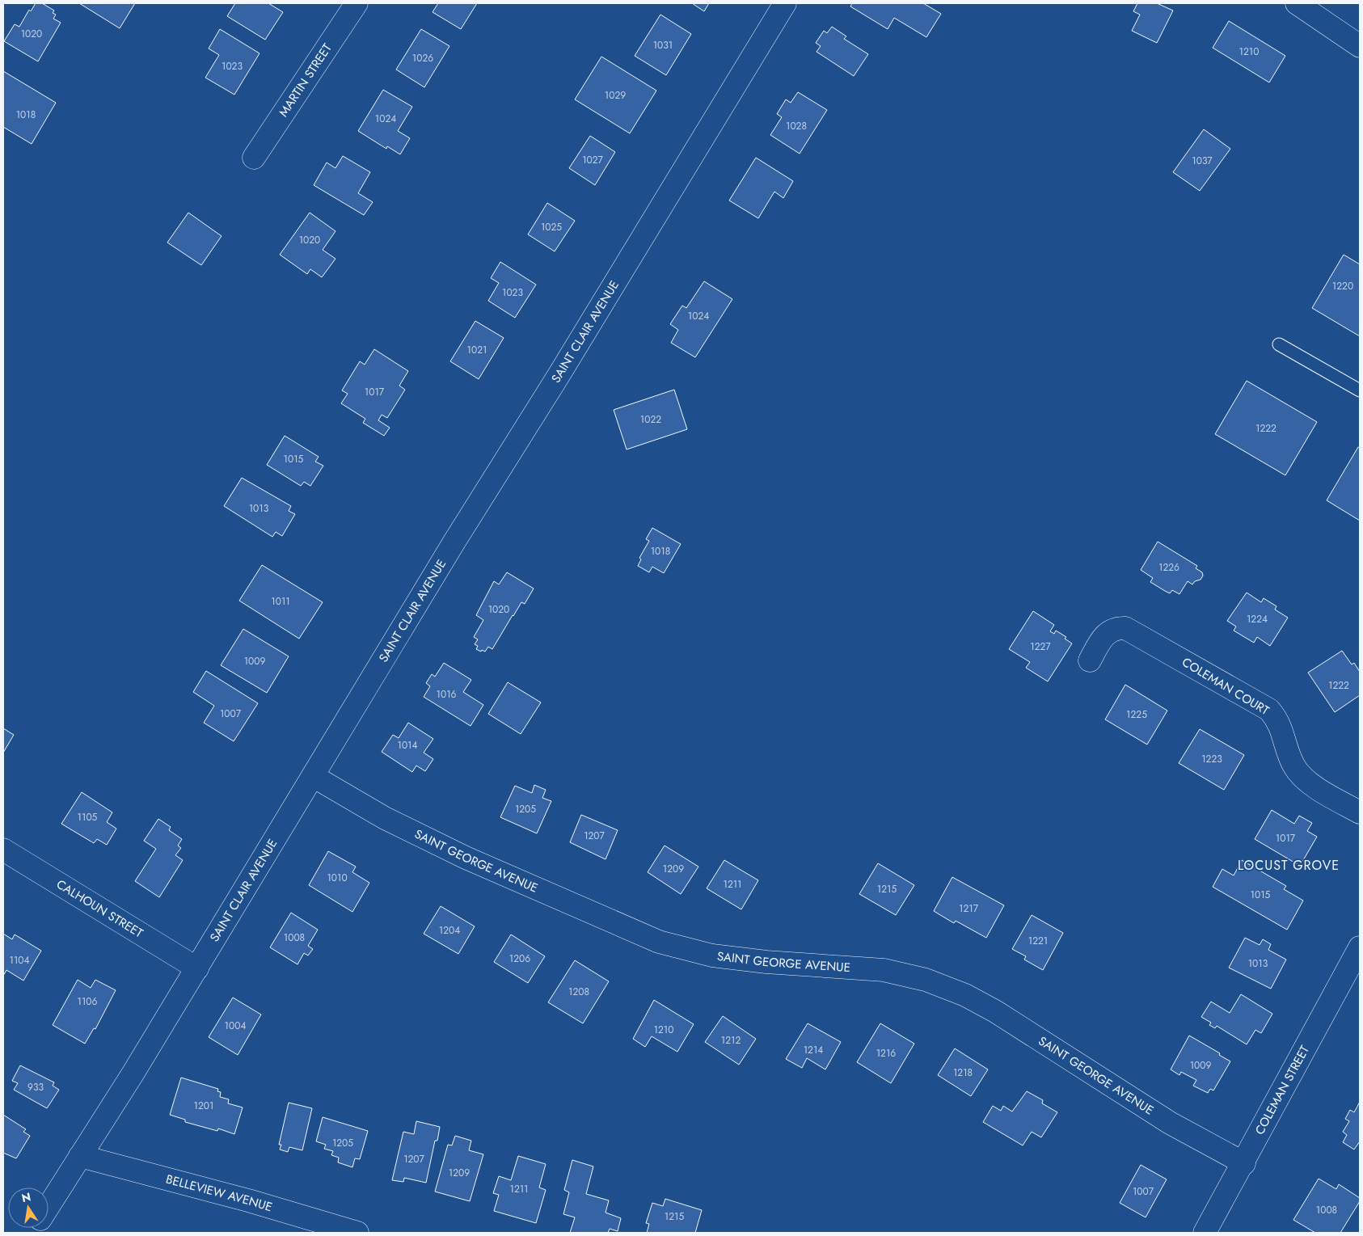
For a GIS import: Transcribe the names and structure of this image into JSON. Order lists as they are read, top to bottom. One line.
{"streets":{"street":["MARTIN STREET","SAINT CLAIR AVENUE","COLEMAN COURT","SAINT GEORGE AVENUE","CALHOUN STREET","COLEMAN STREET","BELLEVIEW AVENUE"]},"crossings":[["SAINT CLAIR AVENUE","SAINT GEORGE AVENUE"],["SAINT CLAIR AVENUE","CALHOUN STREET"],["SAINT CLAIR AVENUE","BELLEVIEW AVENUE"],["SAINT GEORGE AVENUE","COLEMAN STREET"]],"districts":["LOCUST GROVE"],"house_numbers":["1020","1031","1210","1026","1023","1029","1018","1024","1028","1027","1037","1025","1020","1220","1023","1024","1021","1017","1022","1222","1015","1013","1018","1226","1011","1020","1224","1227","1009","1222","1016","1007","1225","1014","1223","1205","1105","1207","1017","1209","1010","1211","1215","1015","1217","1204","1008","1221","1206","1104","1013","1208","1106","1004","1210","1212","1214","1216","1009","1218","933","1201","1205","1207","1209","1211","1007","1008","1215"],"north":"top"}
